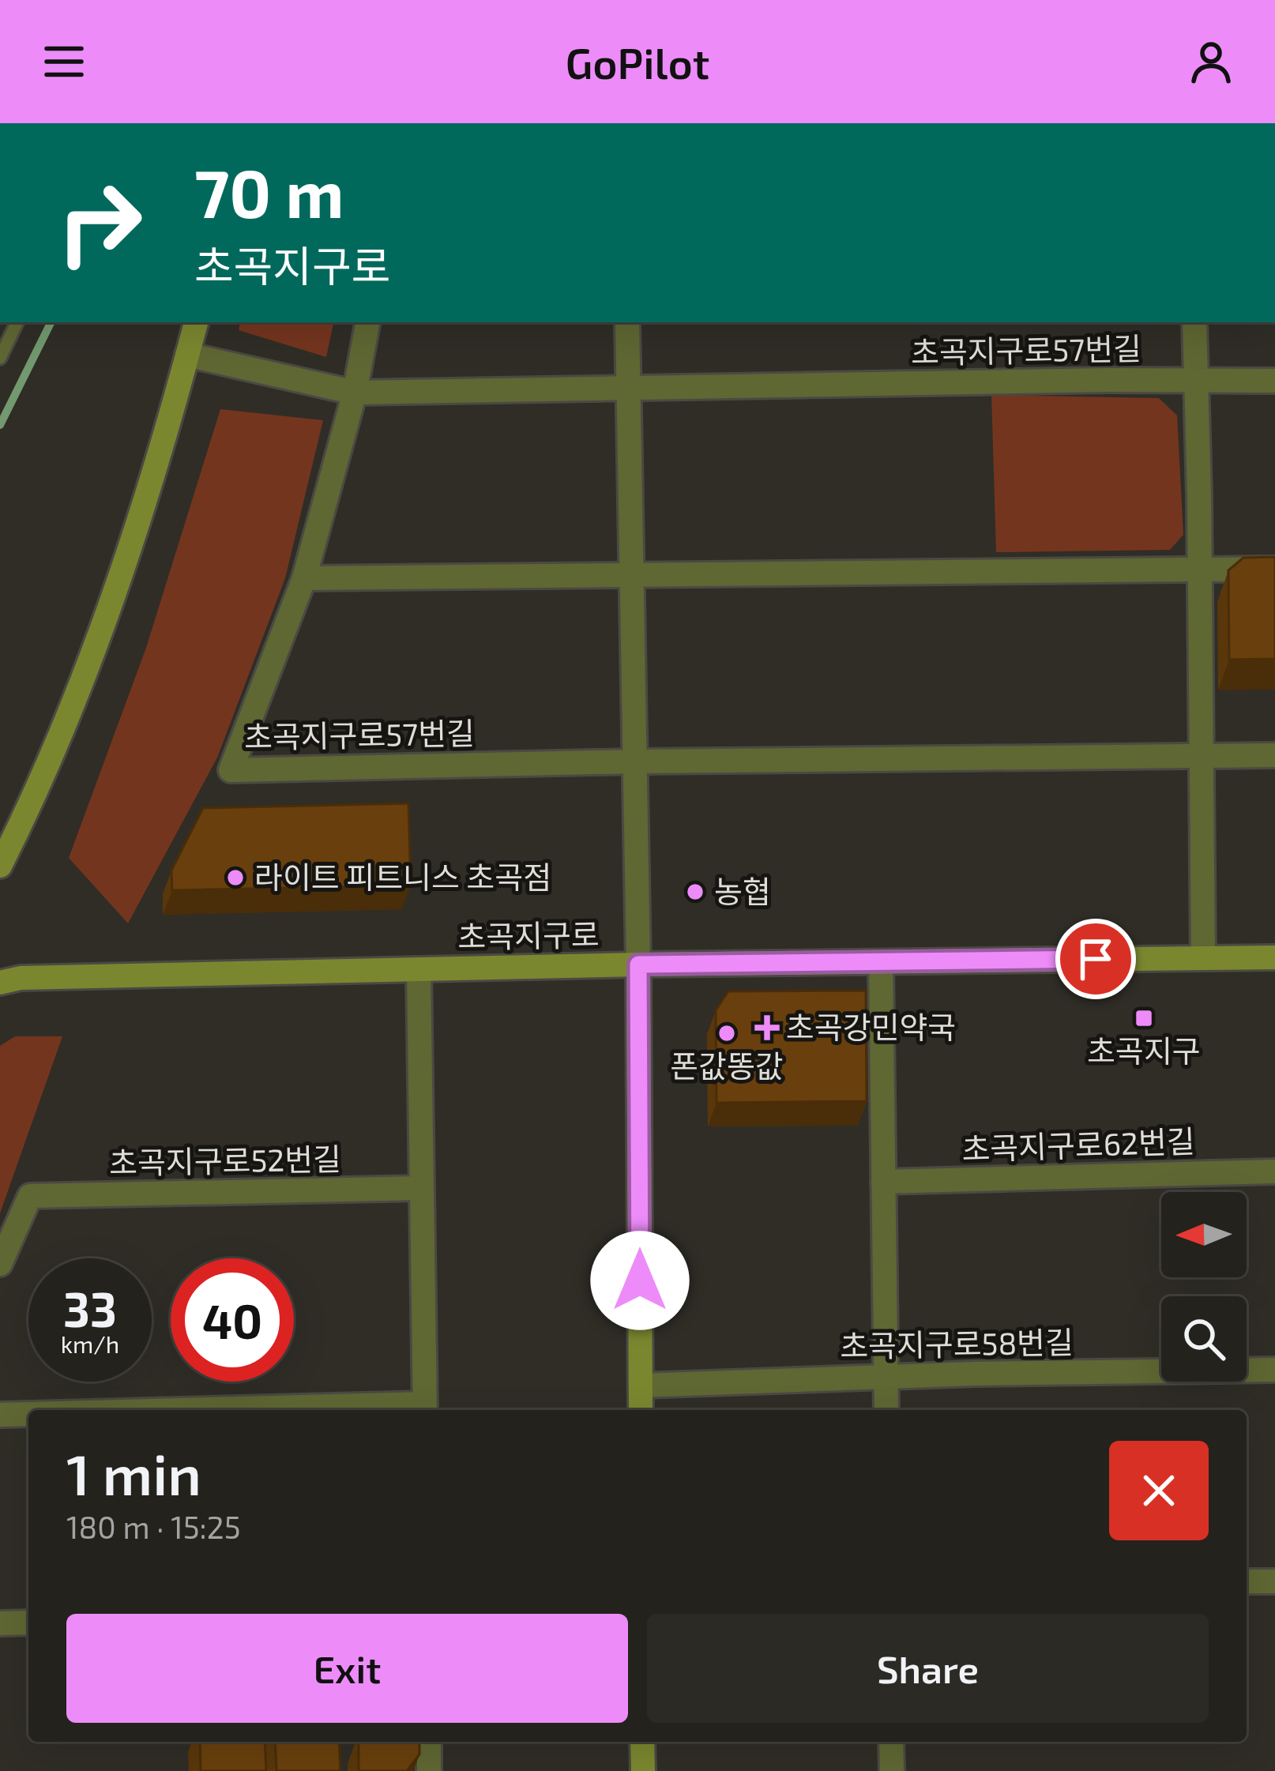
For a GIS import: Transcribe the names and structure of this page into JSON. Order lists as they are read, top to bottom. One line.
{"streets":{"street":["초곡지구로57번길","초곡지구로","초곡지구로62번길","초곡지구로52번길","초곡지구로58번길"]},"places":{"other":["라이트 피트니스 초곡점","농협","폰값똥값"],"transit":["초곡지구"],"health":["초곡강민약국"]},"north":"left","page":{"header":"GoPilot","turn":["70 m","초곡지구로"],"speed":"33 km/h","limit":"40","heading":["1 min","180 m · 15:25"],"buttons":["Exit","Share"]}}
